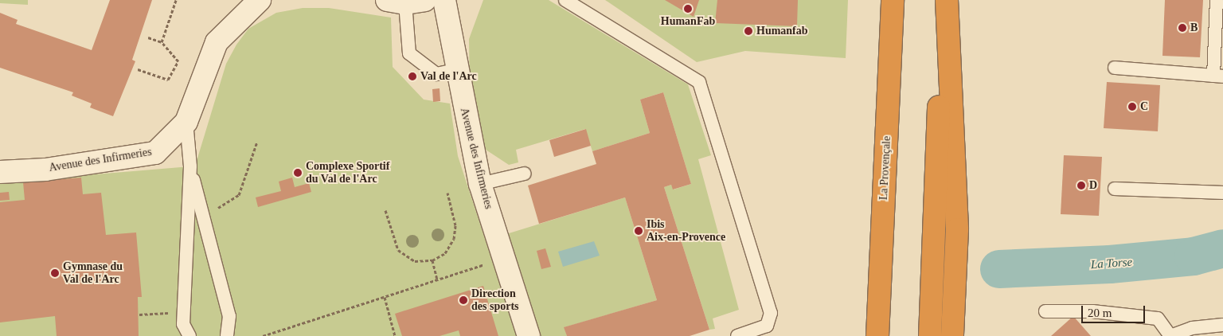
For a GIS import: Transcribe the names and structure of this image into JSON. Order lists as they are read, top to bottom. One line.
{"streets":{"highway":["La Provençale"],"street":["Avenue des Infirmeries"]},"water":["La Torse"],"places":["HumanFab","B","Humanfab","Val de l'Arc","C","Complexe Sportif du Val de l'Arc","D","Ibis Aix-en-Provence","Gymnase du Val de l'Arc","Direction des sports"],"scale_bar":"20 m"}
